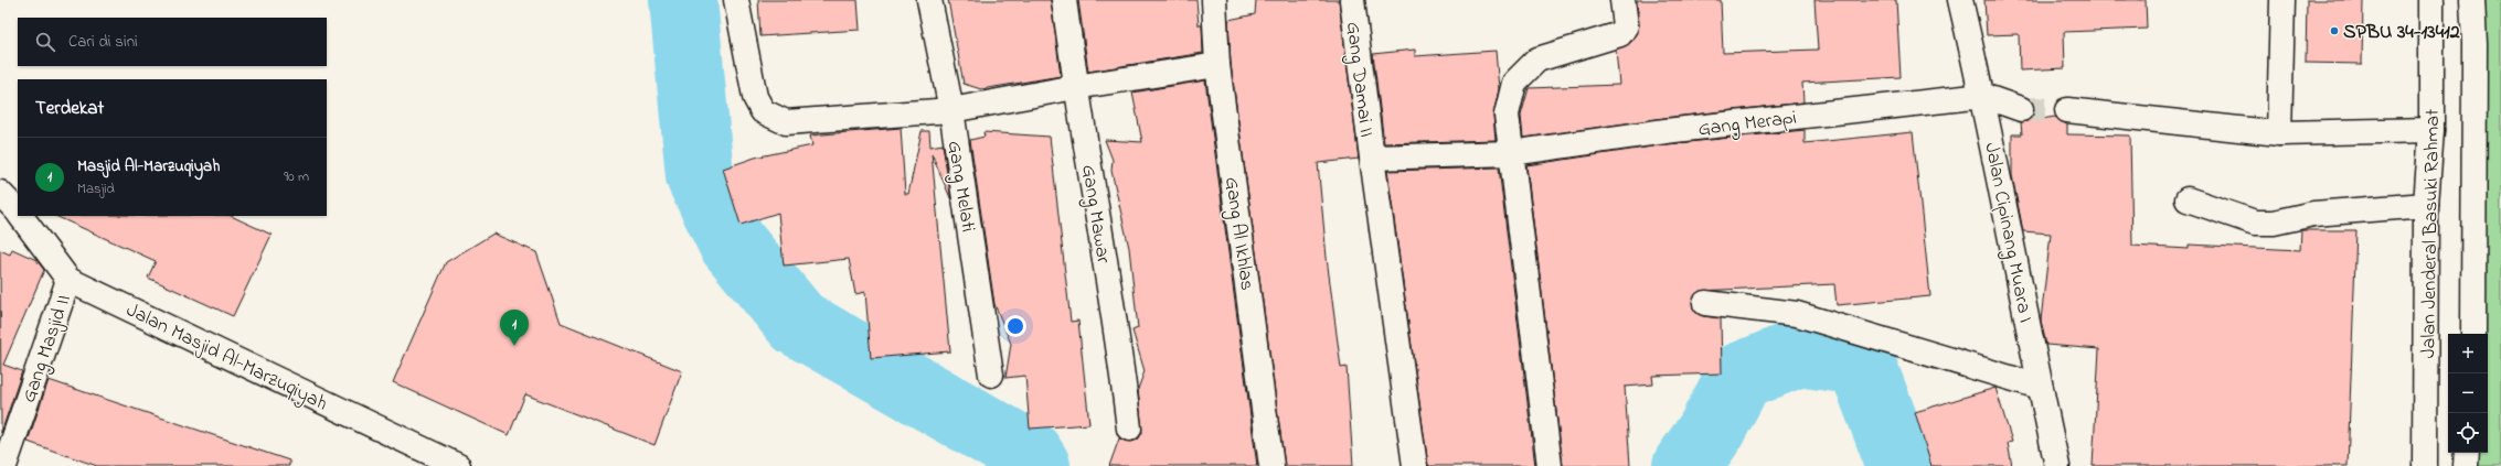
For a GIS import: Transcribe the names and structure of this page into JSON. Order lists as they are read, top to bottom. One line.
{"streets":{"street":["Gang Damai II","Gang Merapi","Gang Melati","Gang Mawar","Jalan Cipinang Muara I","Gang Al Ikhlas","Jalan Jenderal Basuki Rahmat","Gang Masjid II","Jalan Masjid Al-Marzuqiyah"]},"crossings":[["Gang Damai II","Gang Merapi"],["Gang Merapi","Jalan Cipinang Muara I"],["Gang Masjid II","Jalan Masjid Al-Marzuqiyah"]],"places":["SPBU 34-13412"],"page":{"search":"Cari di sini","heading":"Terdekat","list":[{"mark":"1","name":"Masjid Al-Marzuqiyah","note":"Masjid","value":"90 m"}],"pins":"1","map_buttons":["+","−"]}}
